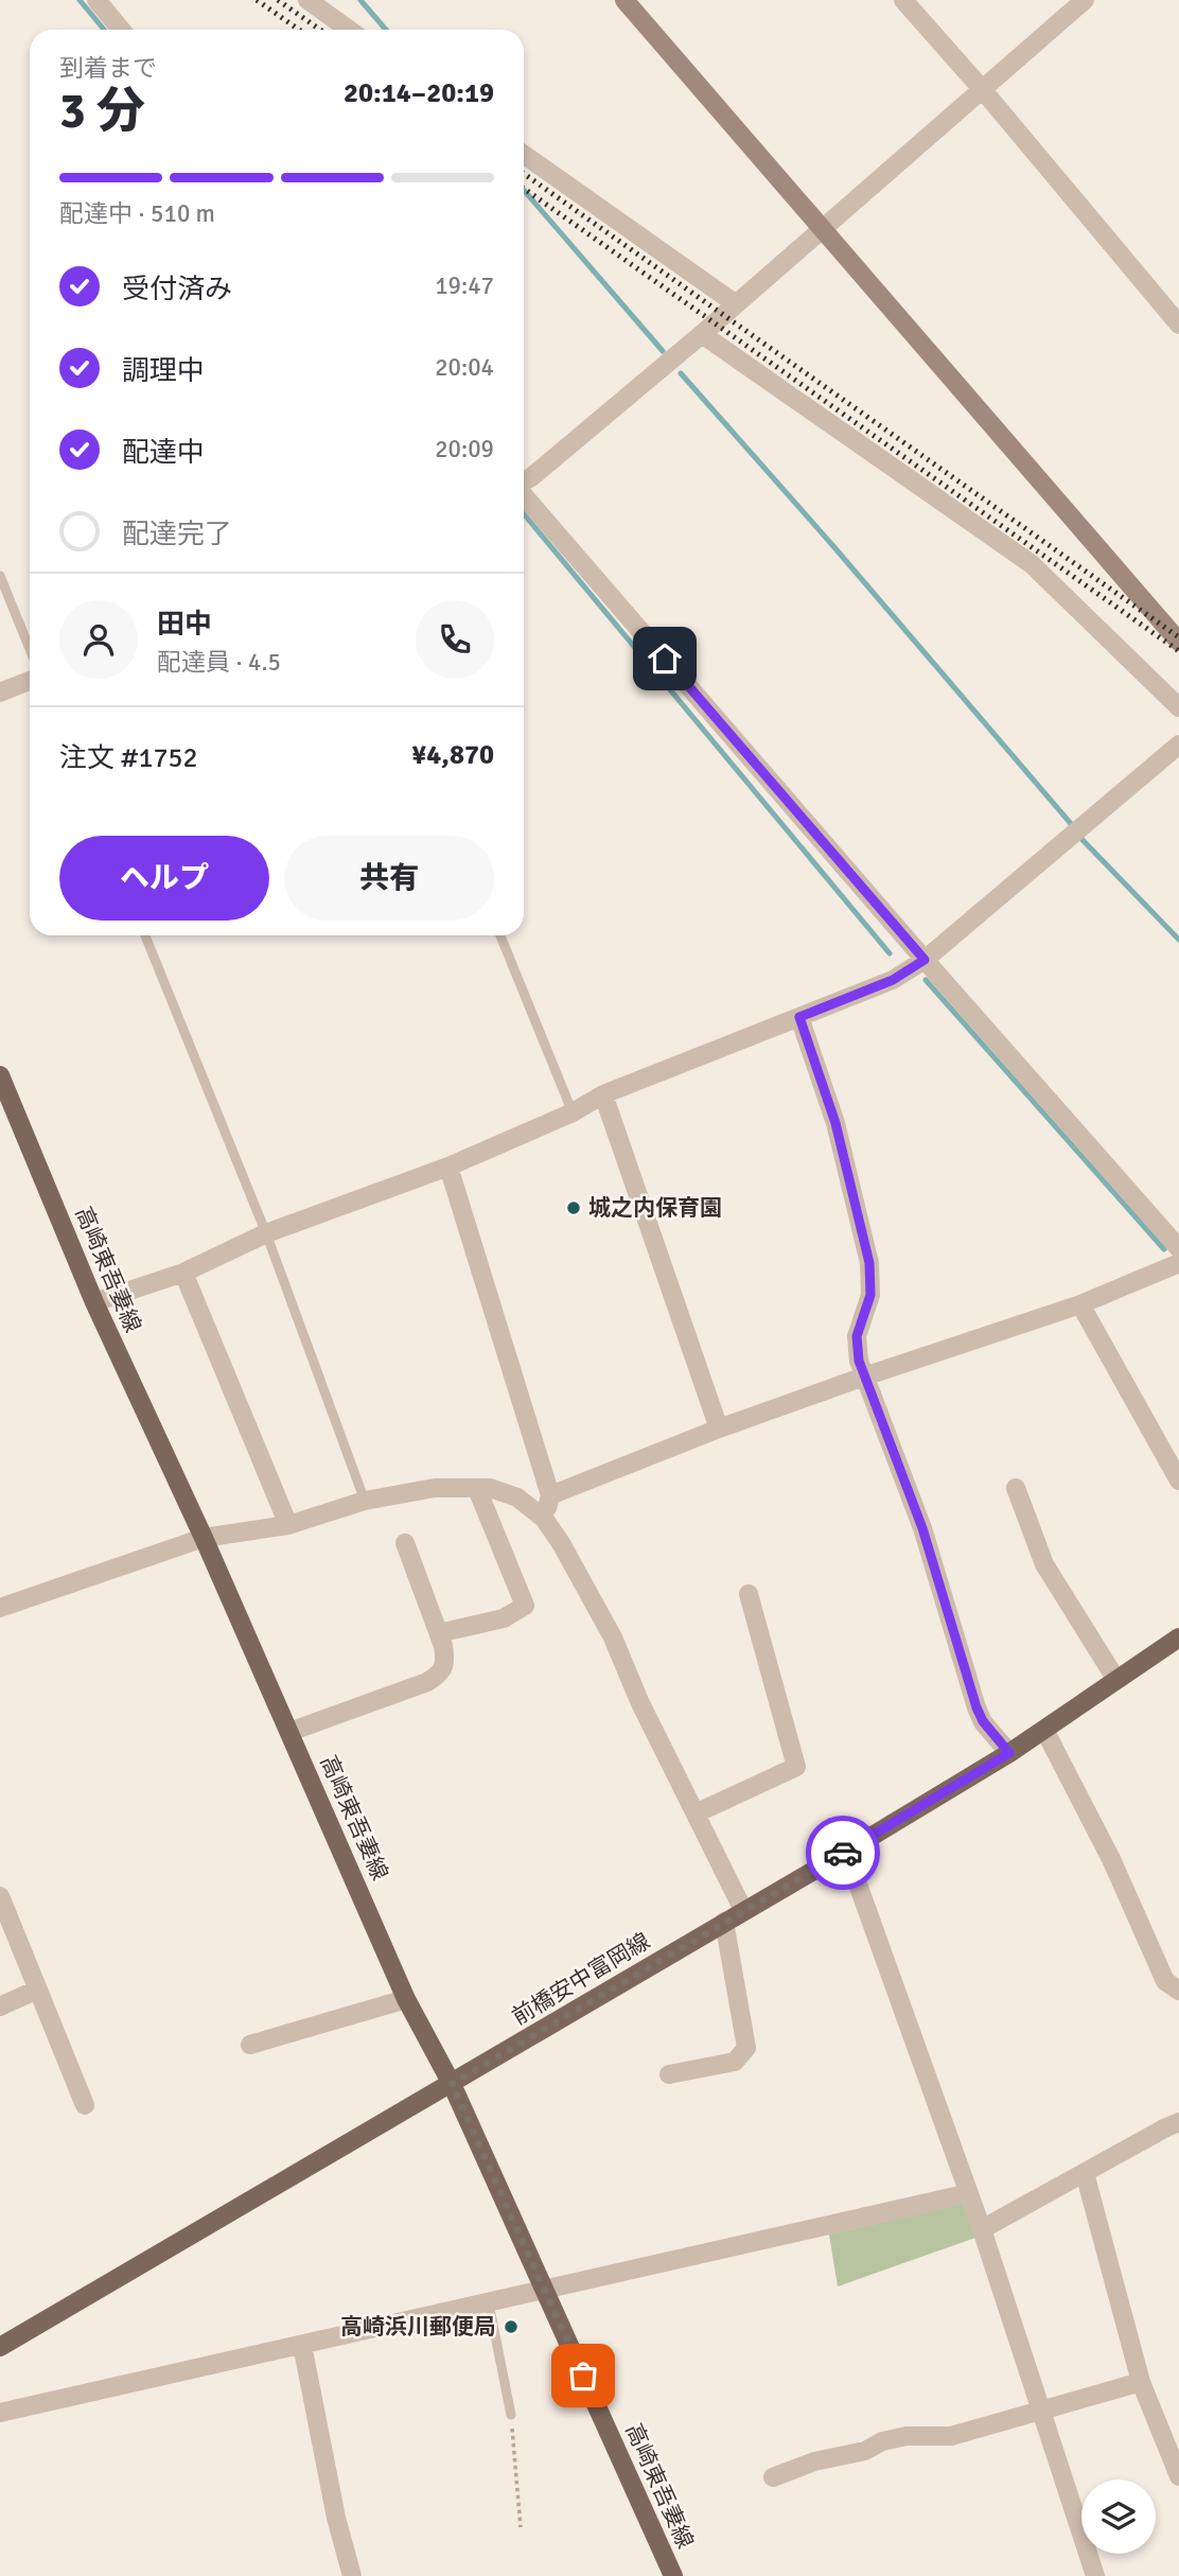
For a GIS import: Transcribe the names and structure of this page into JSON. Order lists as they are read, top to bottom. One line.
{"streets":{"main road":["高崎東吾妻線","前橋安中富岡線"]},"crossings":[["高崎東吾妻線","前橋安中富岡線"]],"places":["城之内保育園","高崎浜川郵便局"],"page":{"heading":["3 分","到着まで","20:14–20:19"],"panel":["田中","配達員 · 4.5","注文 #1752","¥4,870"],"bar":"配達中 · 510 m","list":[["受付済み","19:47"],["調理中","20:04"],["配達中","20:09"],"配達完了"],"buttons":["ヘルプ","共有"]}}
